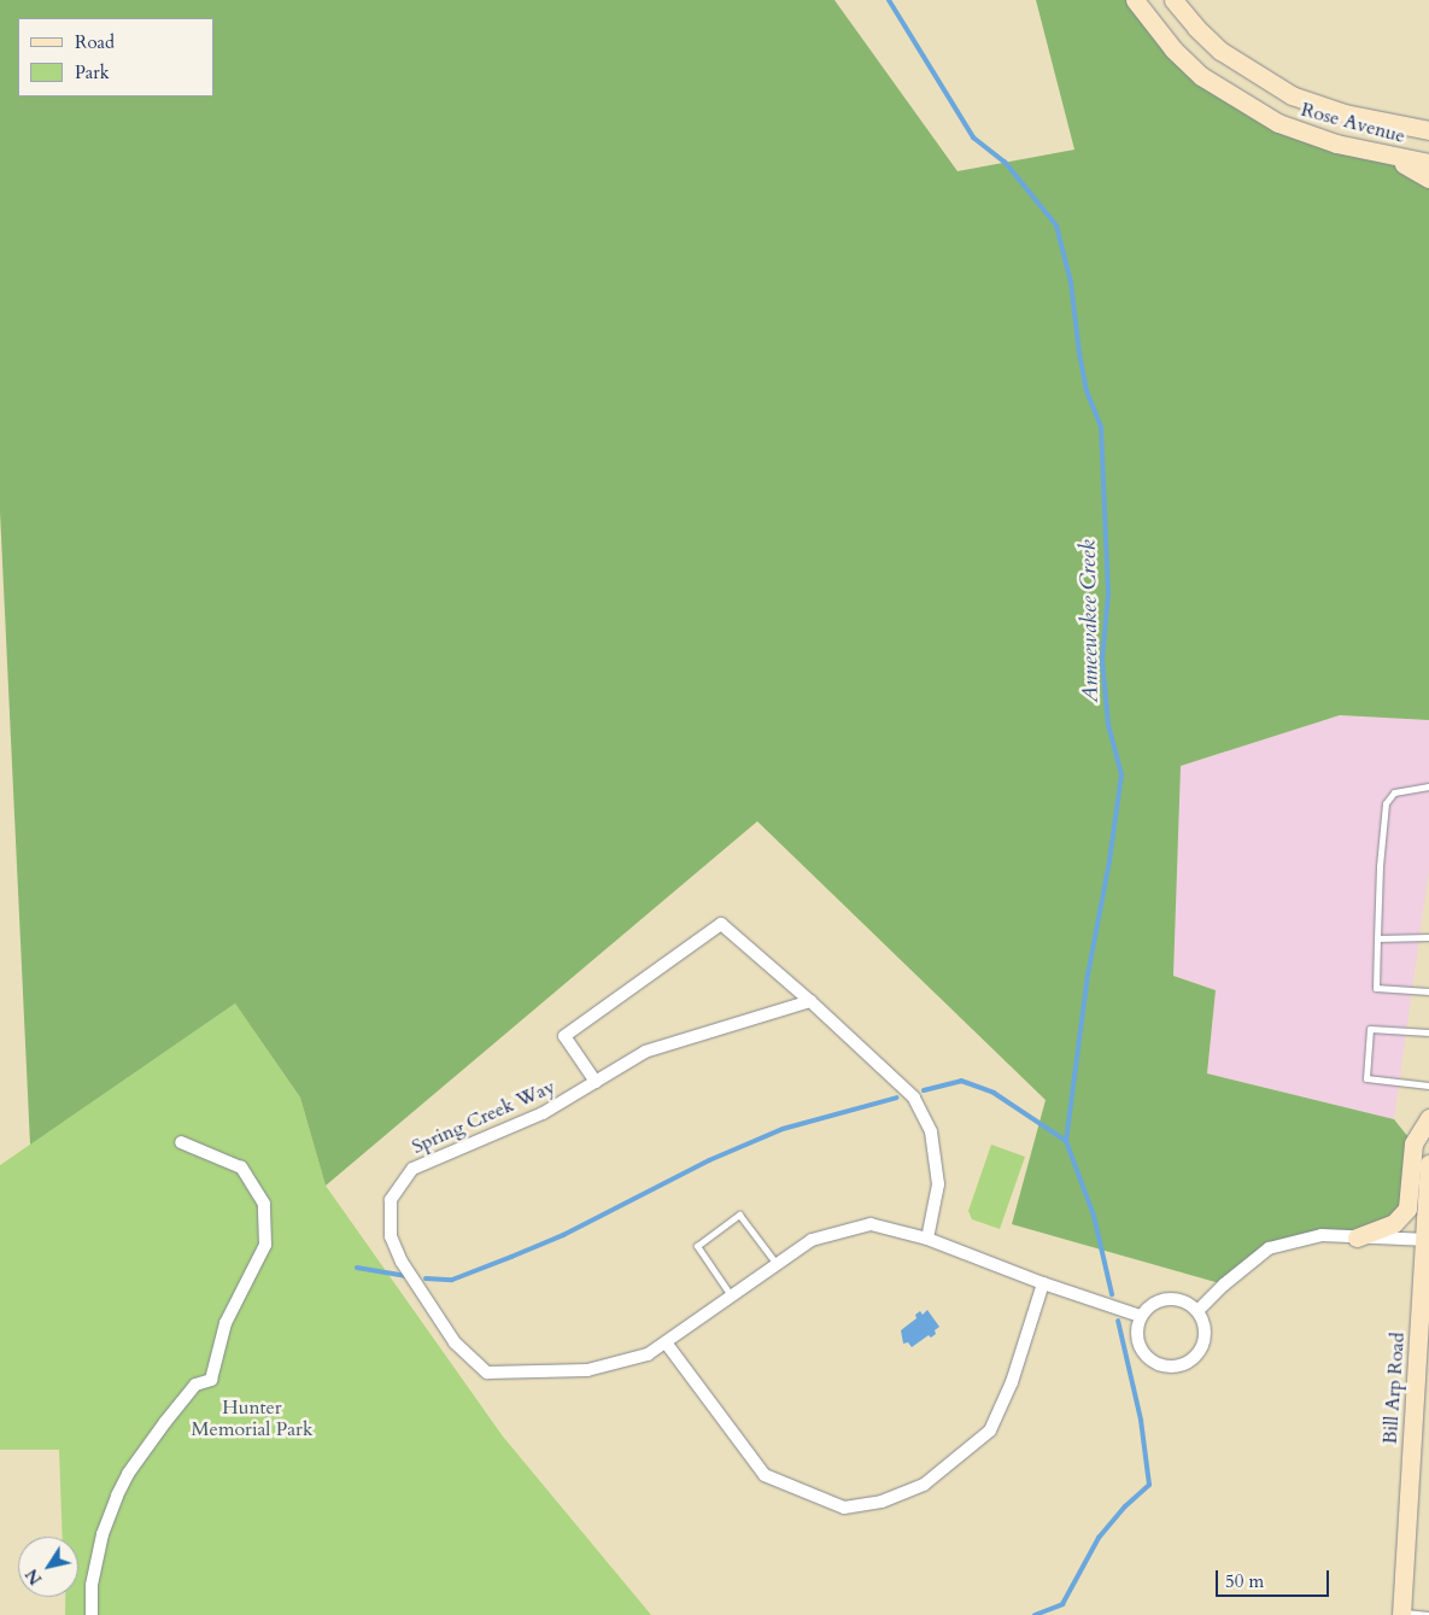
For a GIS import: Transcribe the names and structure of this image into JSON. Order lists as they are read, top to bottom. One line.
{"streets":{"main road":["Rose Avenue","Bill Arp Road"],"street":["Spring Creek Way"]},"water":["Anneewakee Creek"],"parks":["Hunter Memorial Park"],"legend":["Road","Park"],"scale_bar":"50 m","north":"bottom left"}
